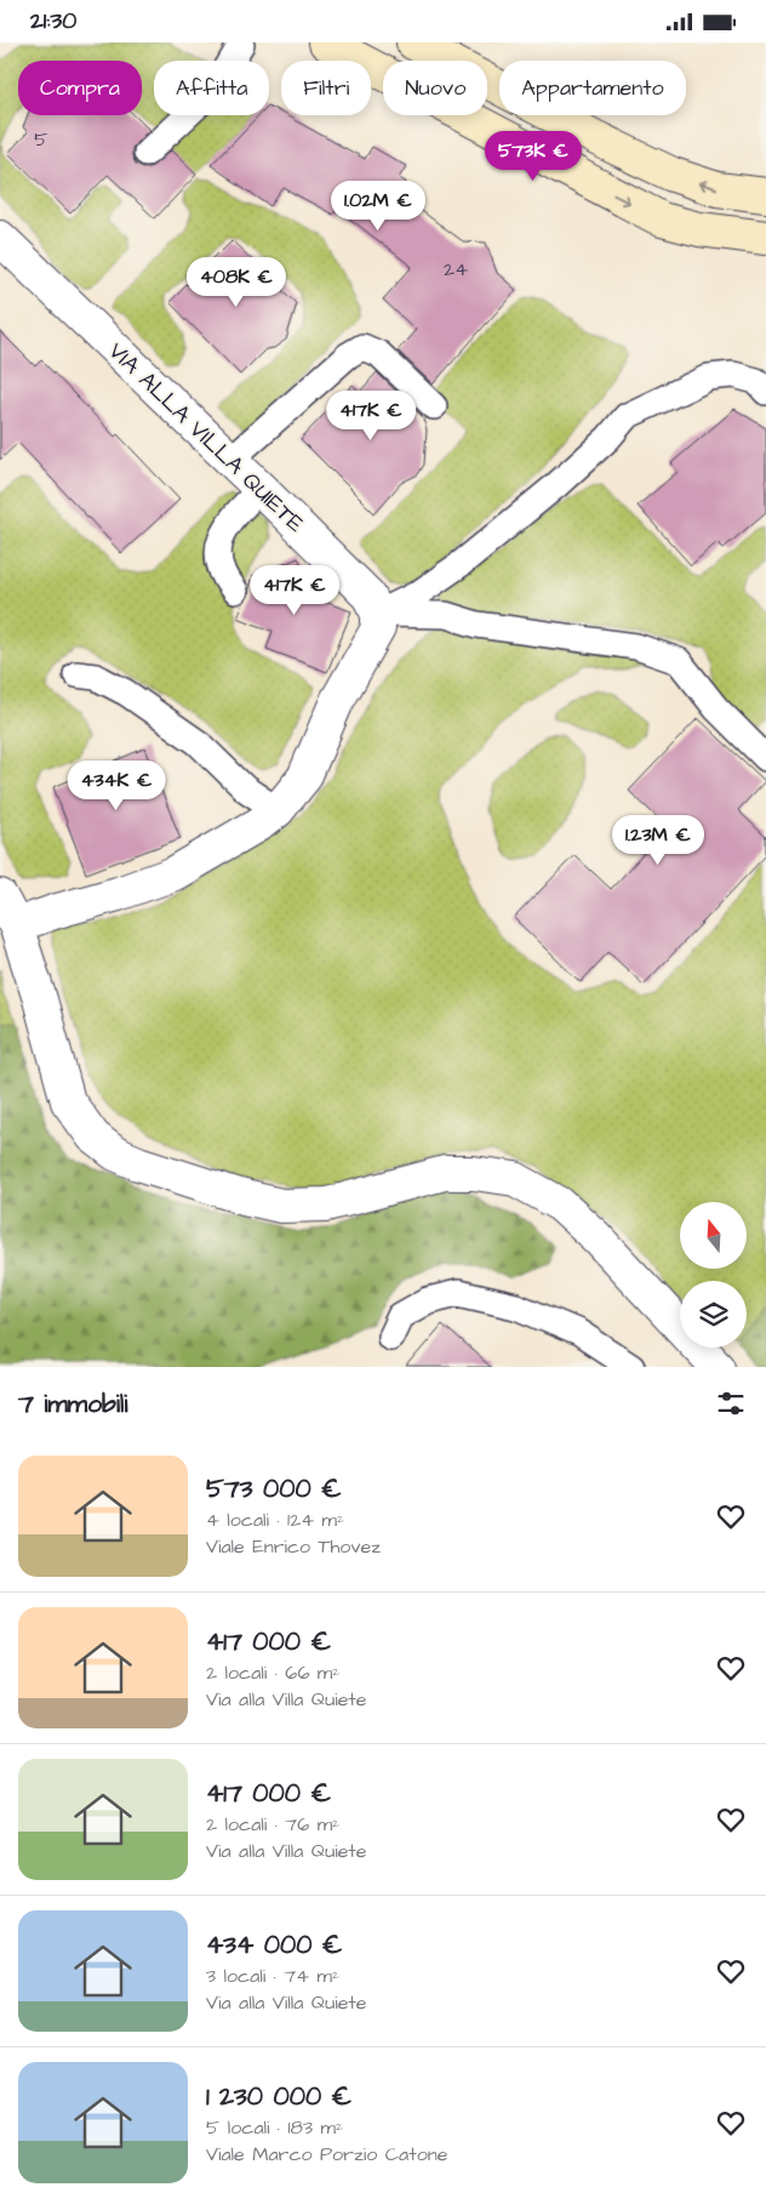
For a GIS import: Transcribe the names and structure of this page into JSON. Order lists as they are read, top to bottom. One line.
{"streets":{"street":["VIA ALLA VILLA QUIETE"]},"house_numbers":["5","24"],"north":"top","page":{"status":"21:30","chip":["Compra","Affitta","Filtri","Nuovo","Appartamento"],"price":["573K €","1.02M €","408K €","417K €","417K €","434K €","1.23M €"],"heading":"7 immobili","list":[{"name":"573 000 €","note":"4 locali · 124 m² · Viale Enrico Thovez"},{"name":"417 000 €","note":"2 locali · 66 m² · Via alla Villa Quiete"},{"name":"417 000 €","note":"2 locali · 76 m² · Via alla Villa Quiete"},{"name":"434 000 €","note":"3 locali · 74 m² · Via alla Villa Quiete"},{"name":"1 230 000 €","note":"5 locali · 183 m² · Viale Marco Porzio Catone"}]}}
